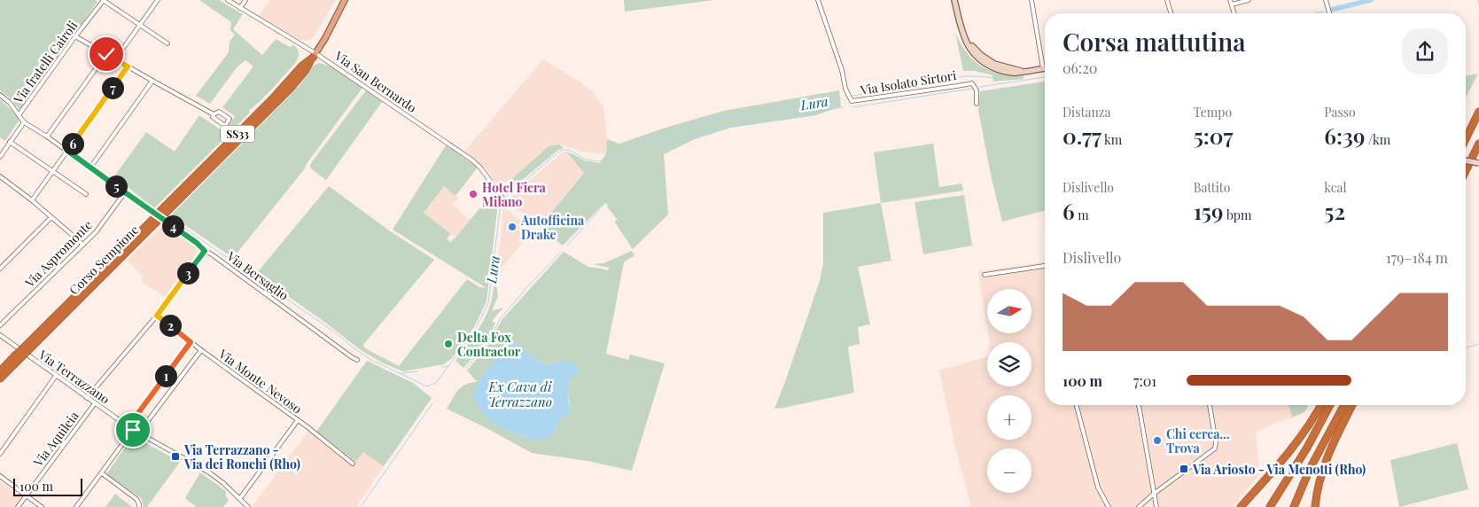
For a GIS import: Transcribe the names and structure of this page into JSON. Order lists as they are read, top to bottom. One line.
{"streets":{"highway":["SS33","Corso Sempione"],"street":["Via fratelli Cairoli","Via San Bernardo","Via Isolato Sirtori","Via Aspromonte","Via Bersaglio","Via Terrazzano","Via Monte Nevoso","Via Aquileia"]},"crossings":[["Via fratelli Cairoli","Via Bersaglio"],["Via San Bernardo","Corso Sempione"],["Via Aspromonte","Via Bersaglio"],["Via Terrazzano","Via Aquileia"]],"water":["Lura","Ex Cava di Terrazzano"],"places":{"other":["Hotel Fiera Milano","Autofficina Drake","Delta Fox Contractor","Chi cerca... Trova"],"transit":["Via Terrazzano - Via dei Ronchi (Rho)","Via Ariosto - Via Menotti (Rho)"]},"scale_bar":"100 m","north":"right","page":{"heading":["Corsa mattutina","06:20"],"pins":["7","6","5","4","3","2","1"],"stats":[["Distanza","0.77 km"],["Tempo","5:07"],["Passo","6:39 /km"],["Dislivello","6 m"],["Battito","159 bpm"],["kcal","52"]],"chart":["Dislivello","179–184 m"],"map_buttons":["+","−"],"list":[{"name":"100 m","note":"7:01"}],"scale":"100 m"}}
